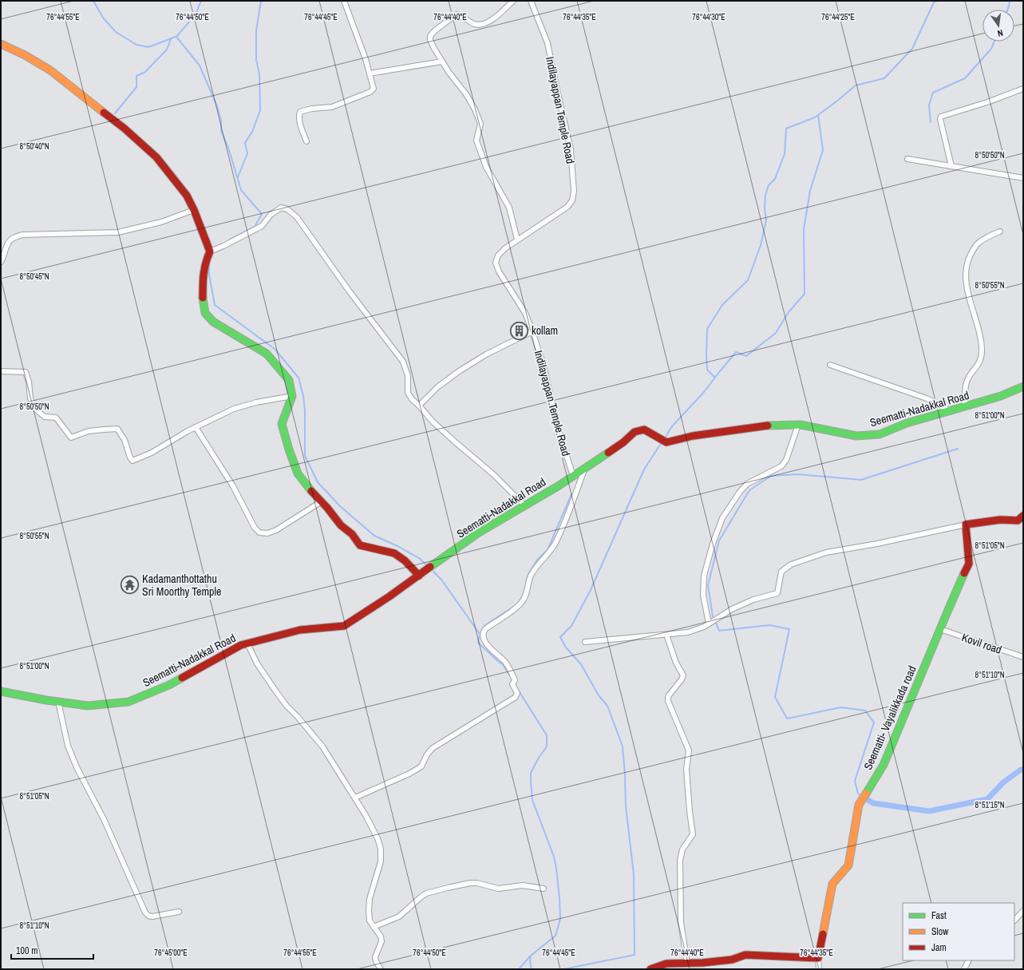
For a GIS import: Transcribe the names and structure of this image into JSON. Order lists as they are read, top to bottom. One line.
{"streets":{"street":["Indilayappan Temple Road","Seematti-Nadakkal Road","Kovil road","Seematti- Vayalikkada road"]},"crossings":[["Indilayappan Temple Road","Seematti-Nadakkal Road"],["Kovil road","Seematti- Vayalikkada road"]],"places":{"building":["kollam"],"temple":["Kadamanthottathu Sri Moorthy Temple"]},"legend":["Fast","Slow","Jam"],"scale_bar":"100 m","north":"bottom","coordinates":["76°44'55\"E","76°44'50\"E","76°44'45\"E","76°44'40\"E","76°44'35\"E","76°44'30\"E","76°44'25\"E","8°50'40\"N","8°50'50\"N","8°50'45\"N","8°50'55\"N","8°51'00\"N","8°51'05\"N","8°51'10\"N","8°51'15\"N","76°45'00\"E"]}
